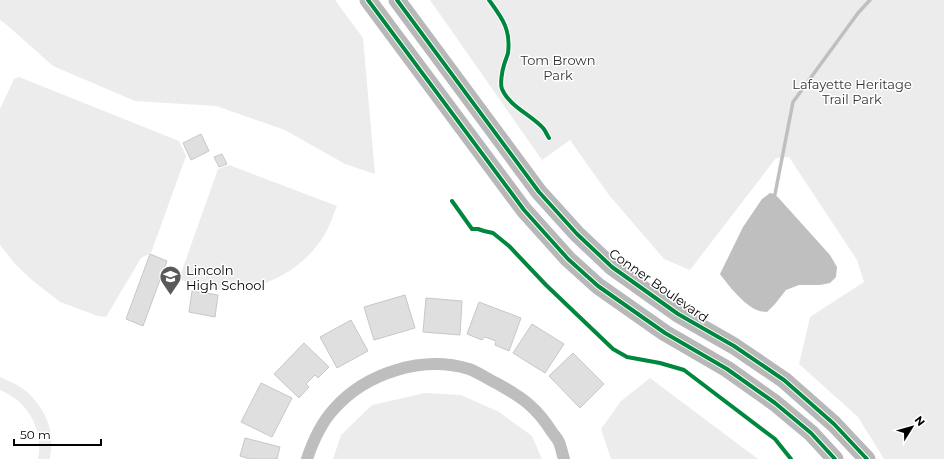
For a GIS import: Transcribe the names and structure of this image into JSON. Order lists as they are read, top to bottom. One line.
{"streets":{"main road":["Conner Boulevard"]},"parks":["Tom Brown Park","Lafayette Heritage Trail Park"],"places":{"school or university":["Lincoln High School"]},"scale_bar":"50 m","north":"top right"}
